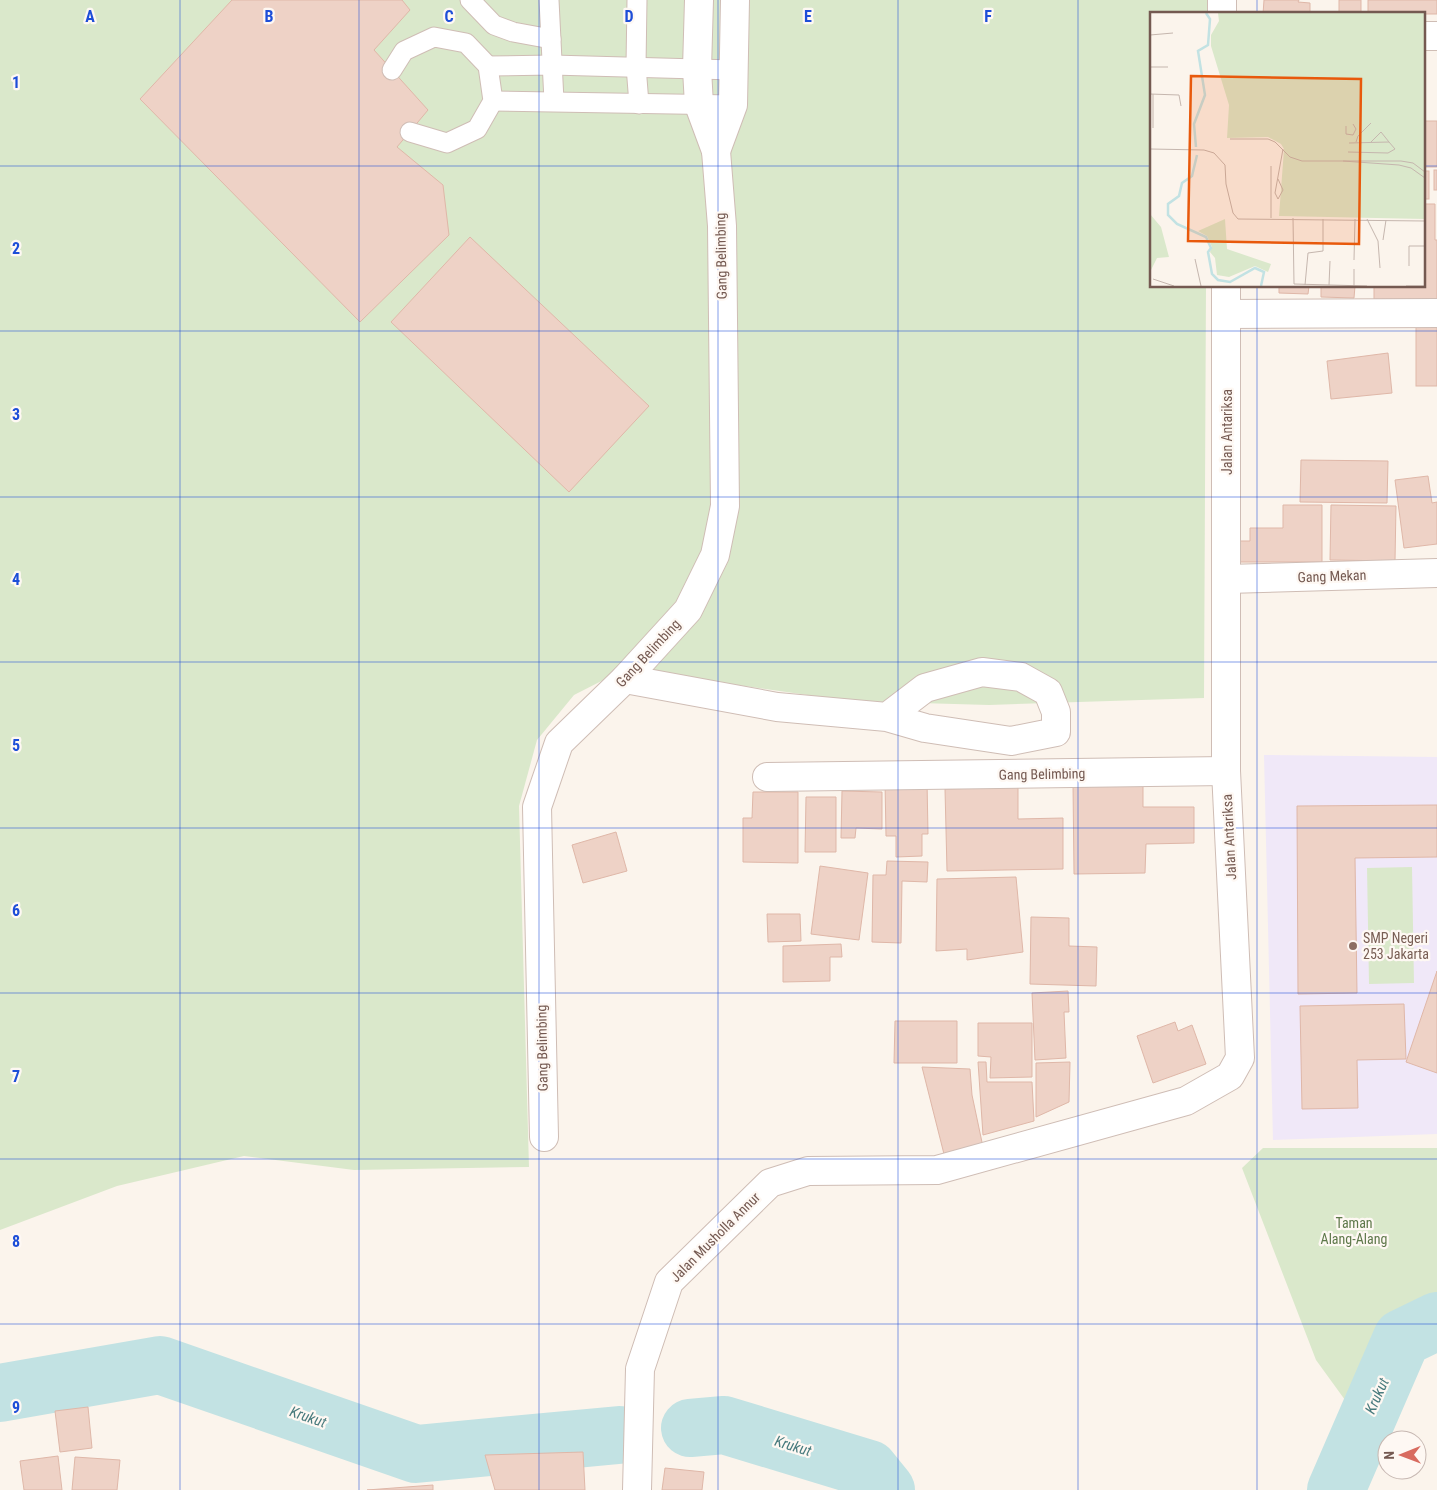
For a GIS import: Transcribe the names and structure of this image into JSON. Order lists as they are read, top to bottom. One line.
{"streets":{"street":["Gang Belimbing","Jalan Antariksa","Gang Mekan","Jalan Musholla Annur"]},"crossings":[["Gang Belimbing","Jalan Antariksa"],["Jalan Antariksa","Gang Mekan"],["Jalan Antariksa","Jalan Musholla Annur"]],"water":["Krukut"],"parks":["Taman Alang-Alang"],"places":["SMP Negeri 253 Jakarta"],"north":"left","grid":{"columns":["A","B","C","D","E","F"],"rows":["1","2","3","4","5","6","7","8","9"]}}
